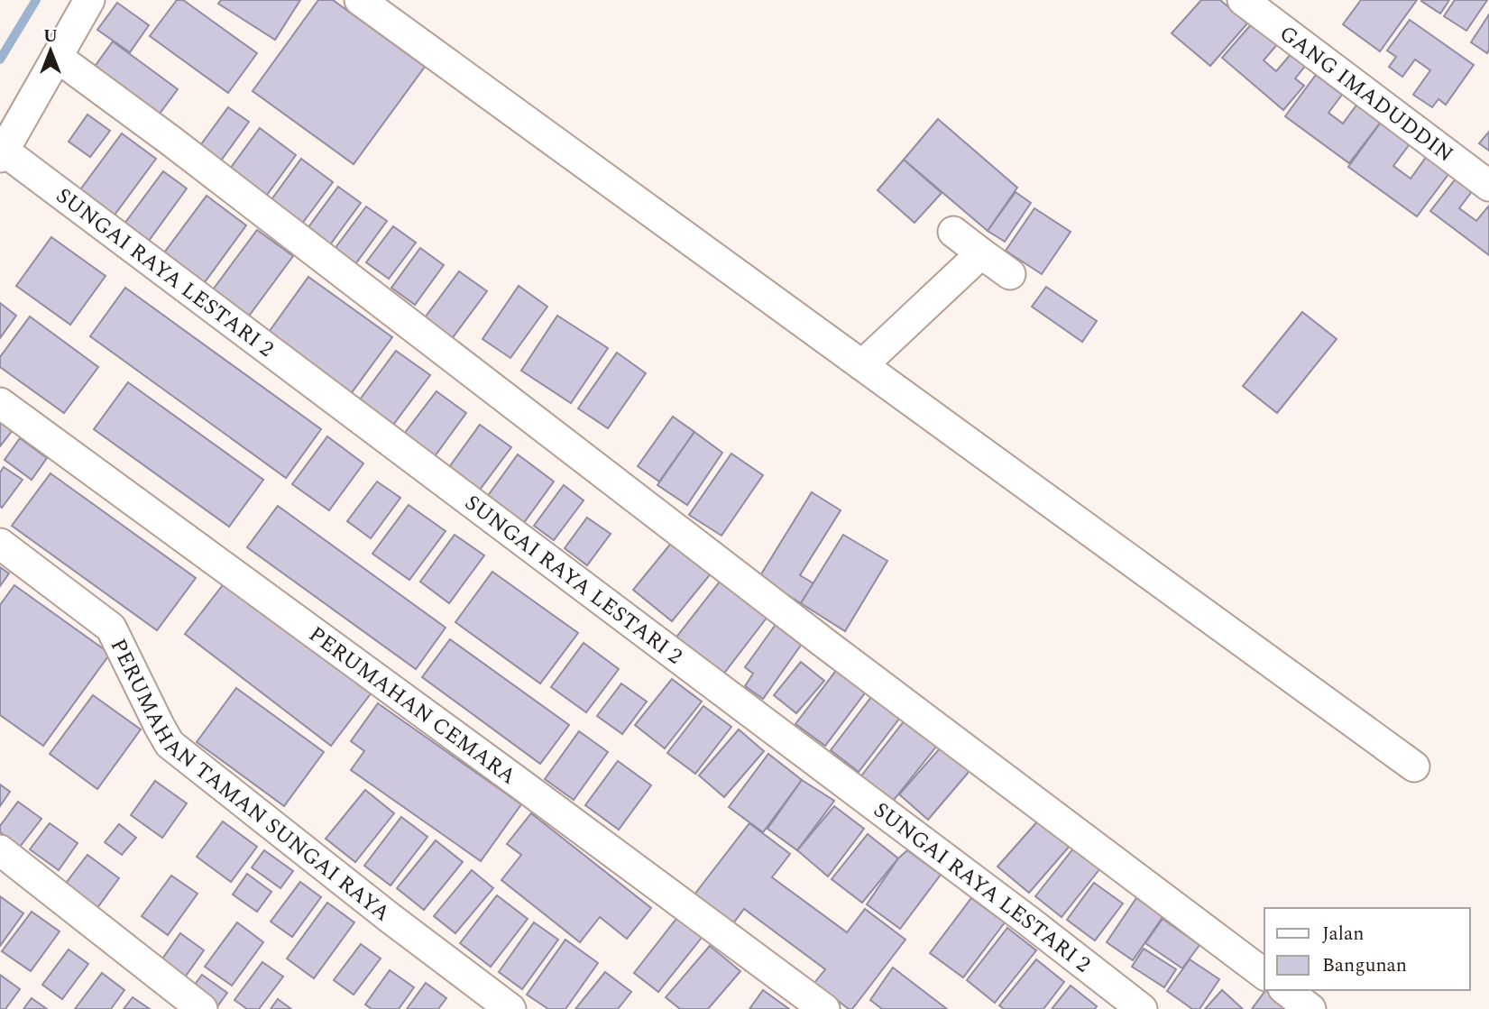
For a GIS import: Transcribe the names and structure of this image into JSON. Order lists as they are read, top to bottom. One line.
{"streets":{"street":["GANG IMADUDDIN","SUNGAI RAYA LESTARI 2","PERUMAHAN CEMARA","PERUMAHAN TAMAN SUNGAI RAYA"]},"legend":["Jalan","Bangunan"],"north":"top"}
